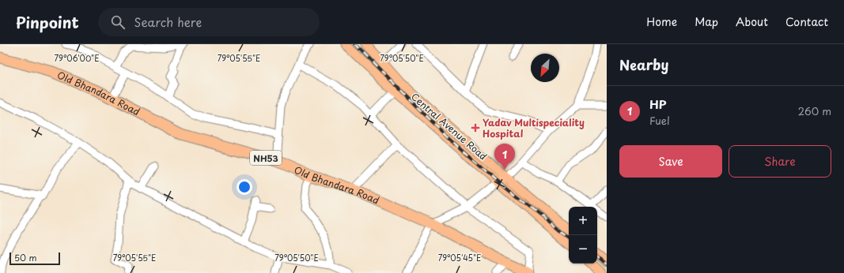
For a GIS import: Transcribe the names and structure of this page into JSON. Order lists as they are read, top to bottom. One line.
{"streets":{"highway":["Old Bhandara Road","NH53"],"main road":["Central Avenue Road"]},"places":{"health":["Yadav Multispeciality Hospital"]},"scale_bar":"50 m","north":"bottom left","page":{"header":"Pinpoint","search":"Search here","nav":["Home","Map","About","Contact"],"heading":"Nearby","list":[{"mark":"1","name":"HP","note":"Fuel","value":"260 m"}],"buttons":["Save","Share"],"pins":"1","map_buttons":["+","−"],"scale":"50 m"},"coordinates":["79°05'55\"E","79°06'00\"E","79°05'50\"E","79°05'45\"E"]}
